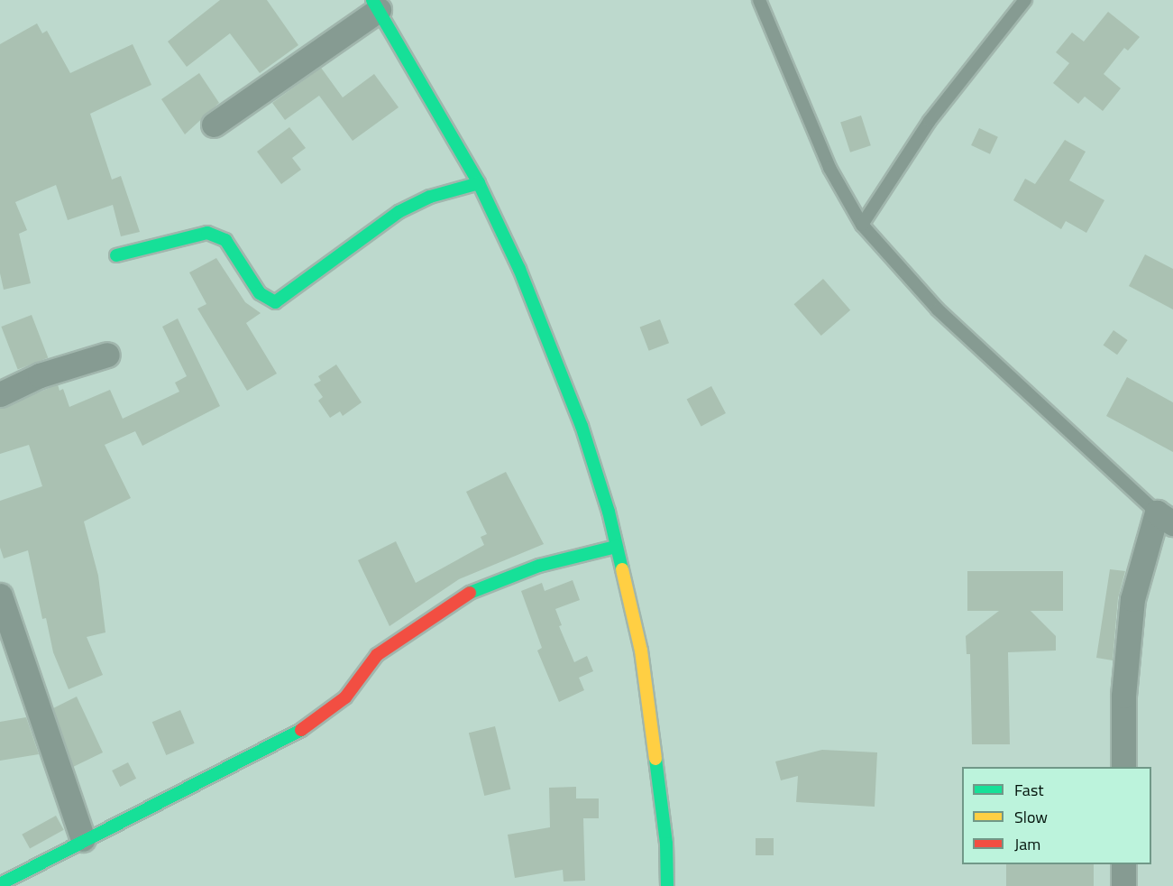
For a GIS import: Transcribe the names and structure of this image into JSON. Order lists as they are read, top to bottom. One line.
{"legend":["Fast","Slow","Jam"]}
